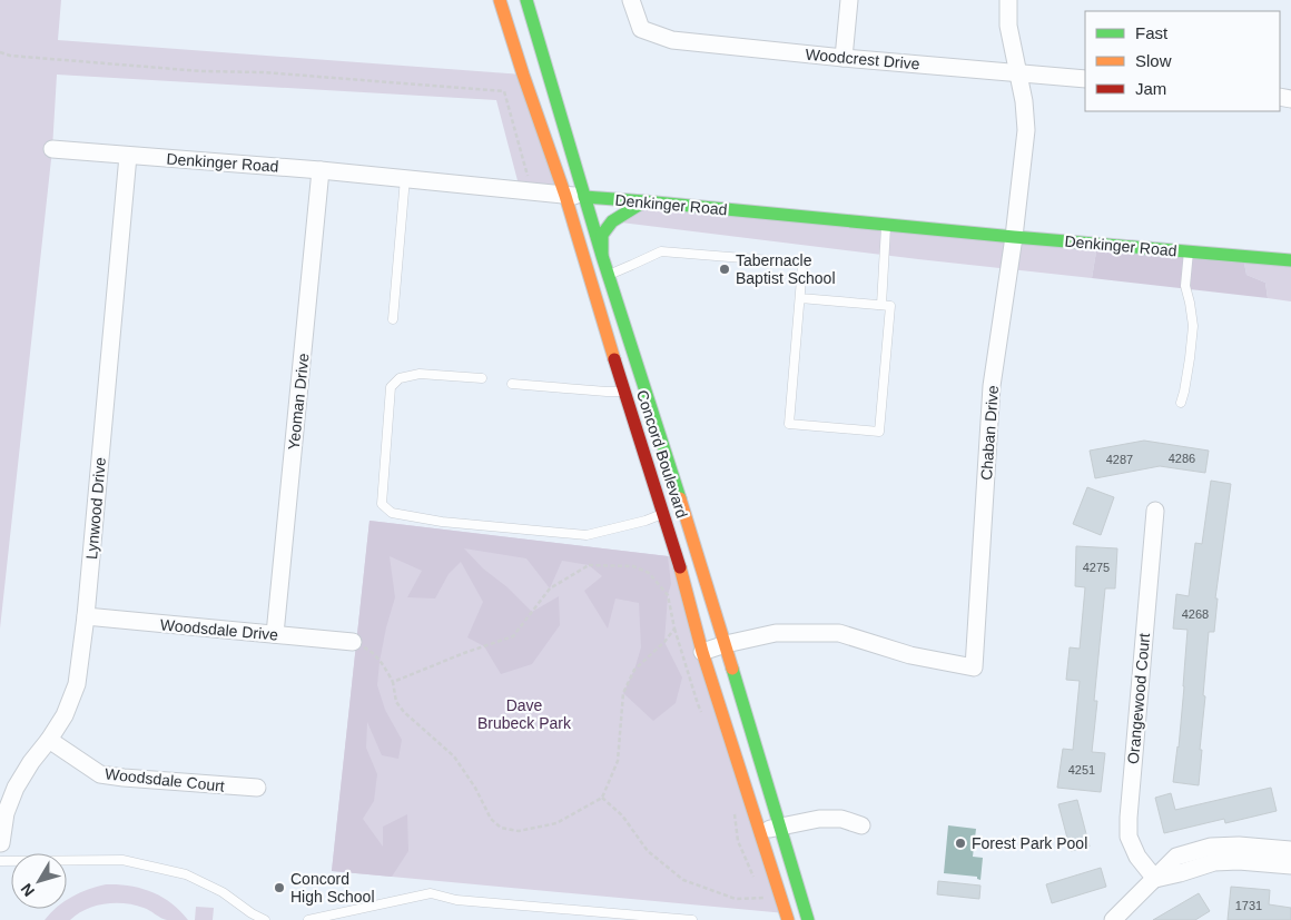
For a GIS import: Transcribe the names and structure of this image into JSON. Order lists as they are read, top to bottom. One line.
{"streets":{"street":["Woodcrest Drive","Denkinger Road","Yeoman Drive","Chaban Drive","Concord Boulevard","Lynwood Drive","Woodsdale Drive","Orangewood Court","Woodsdale Court"]},"crossings":[["Woodcrest Drive","Chaban Drive"],["Denkinger Road","Yeoman Drive"],["Denkinger Road","Chaban Drive"],["Denkinger Road","Concord Boulevard"],["Denkinger Road","Lynwood Drive"],["Yeoman Drive","Woodsdale Drive"],["Chaban Drive","Concord Boulevard"],["Lynwood Drive","Woodsdale Drive"],["Lynwood Drive","Woodsdale Court"]],"parks":["Dave Brubeck Park"],"places":["Tabernacle Baptist School","Forest Park Pool","Concord High School"],"house_numbers":["4286","4287","4275","4268","4251","1731"],"legend":["Fast","Slow","Jam"],"north":"bottom left"}
